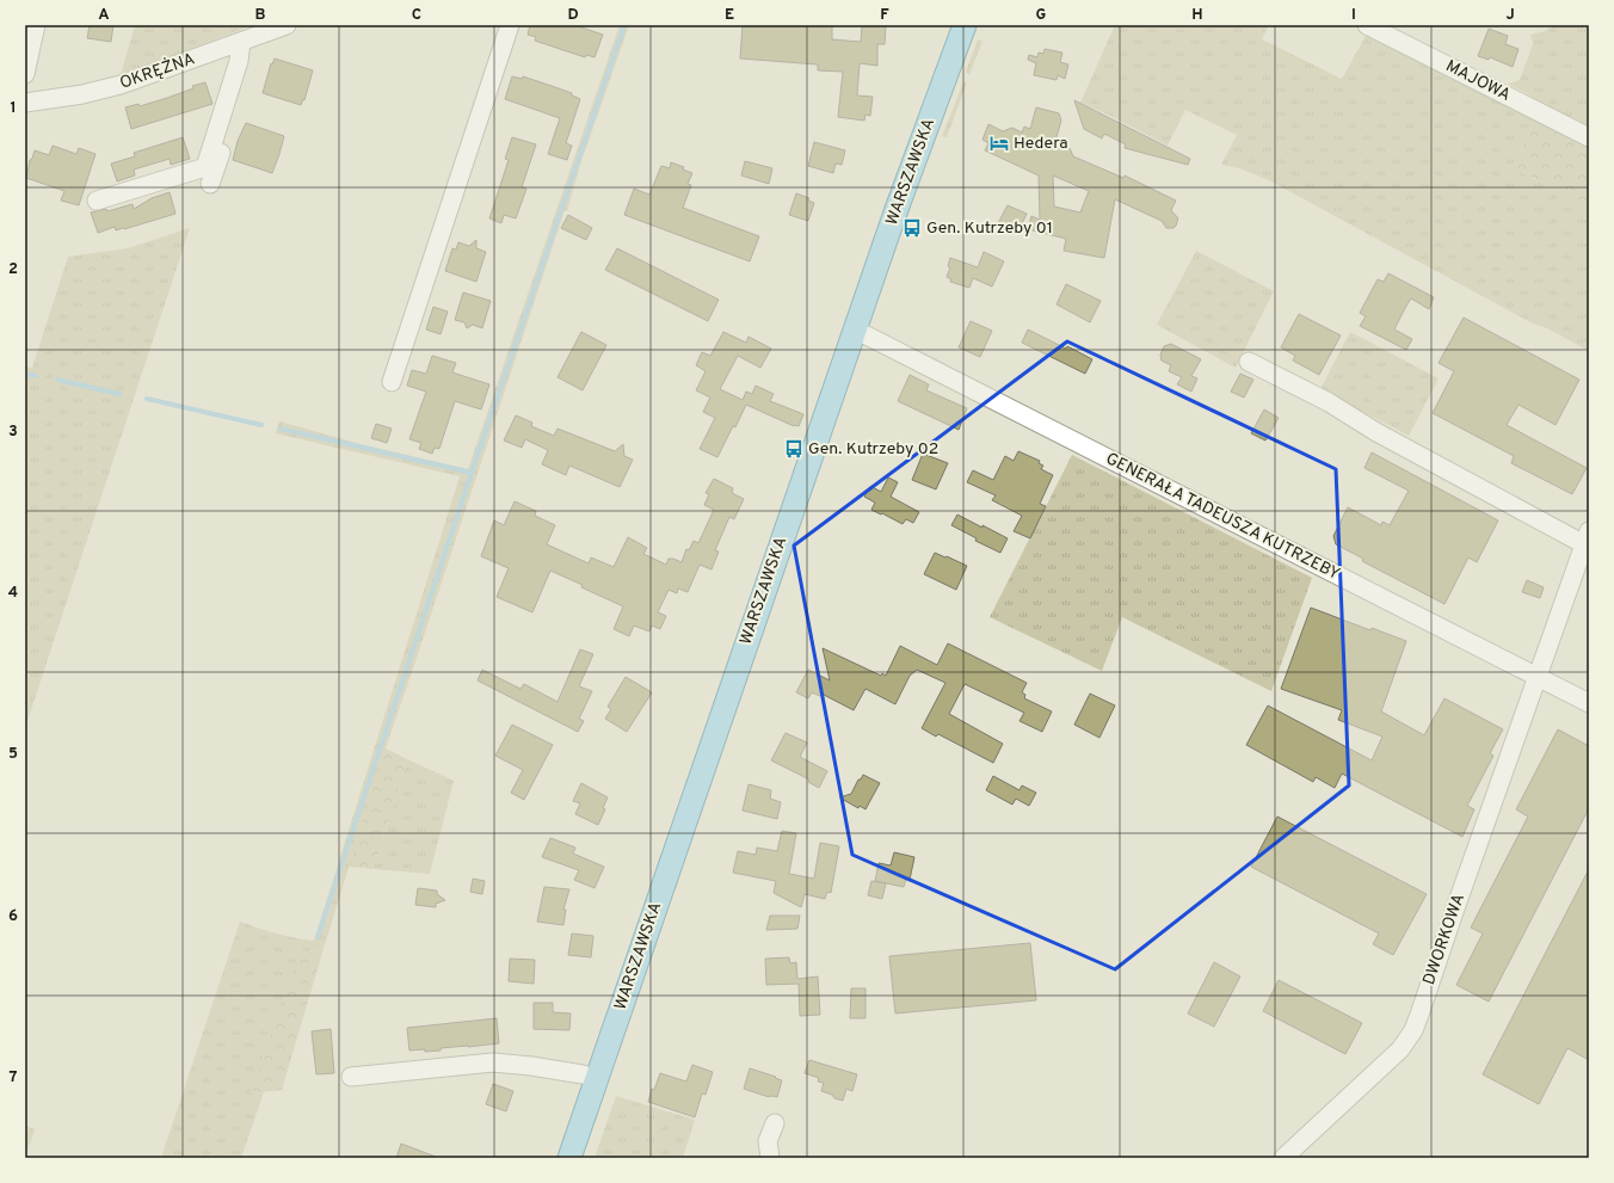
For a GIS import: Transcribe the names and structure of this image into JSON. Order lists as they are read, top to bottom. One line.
{"streets":{"main road":["WARSZAWSKA"],"street":["OKRĘŻNA","MAJOWA","GENERAŁA TADEUSZA KUTRZEBY","DWORKOWA"]},"crossings":[["WARSZAWSKA","GENERAŁA TADEUSZA KUTRZEBY"],["GENERAŁA TADEUSZA KUTRZEBY","DWORKOWA"]],"places":{"hotel":["Hedera"],"bus stop":["Gen. Kutrzeby 01","Gen. Kutrzeby 02"]},"grid":{"columns":["A","B","C","D","E","F","G","H","I","J"],"rows":["1","2","3","4","5","6","7"]}}
